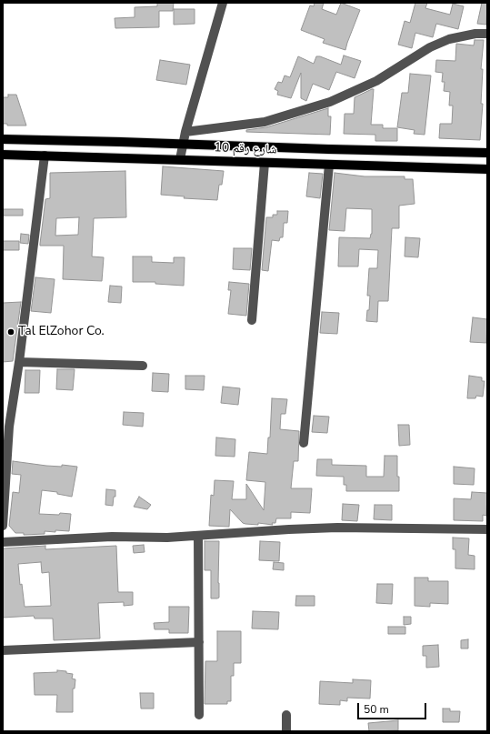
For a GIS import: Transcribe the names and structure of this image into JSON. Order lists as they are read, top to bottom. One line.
{"streets":{"main road":["شارع رقم 10"]},"places":["Tal ElZohor Co."],"scale_bar":"50 m"}
